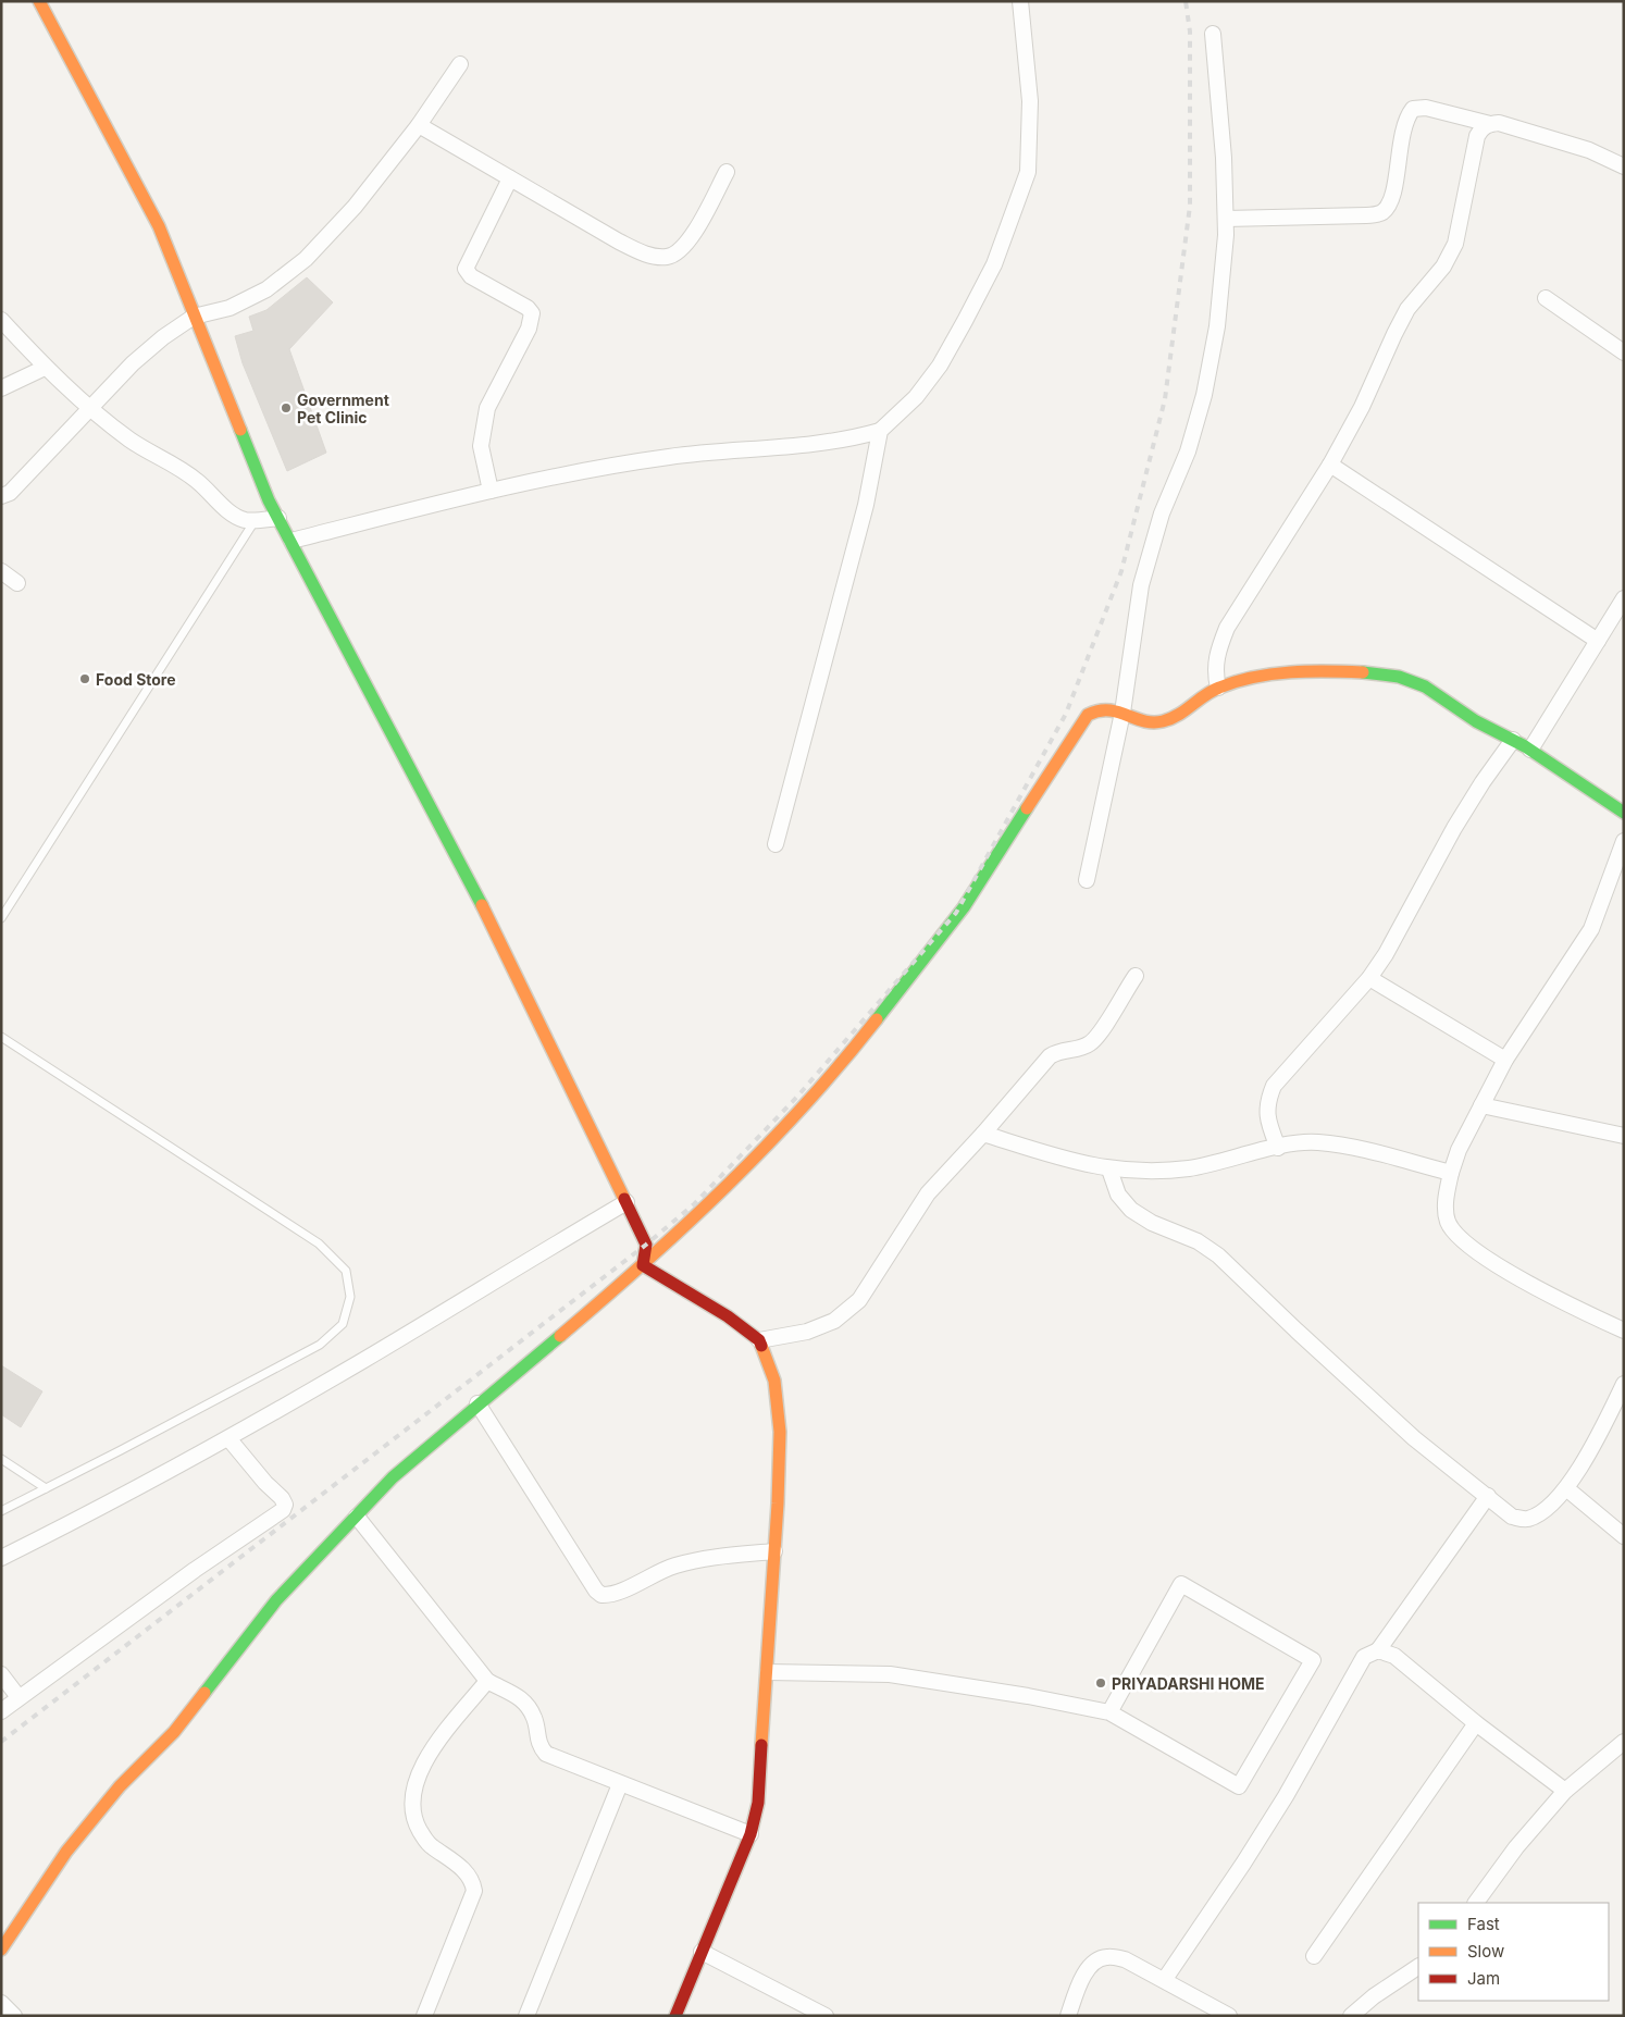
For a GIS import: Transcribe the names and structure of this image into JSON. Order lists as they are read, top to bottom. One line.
{"places":["Government Pet Clinic","Food Store","PRIYADARSHI HOME"],"legend":["Fast","Slow","Jam"]}
